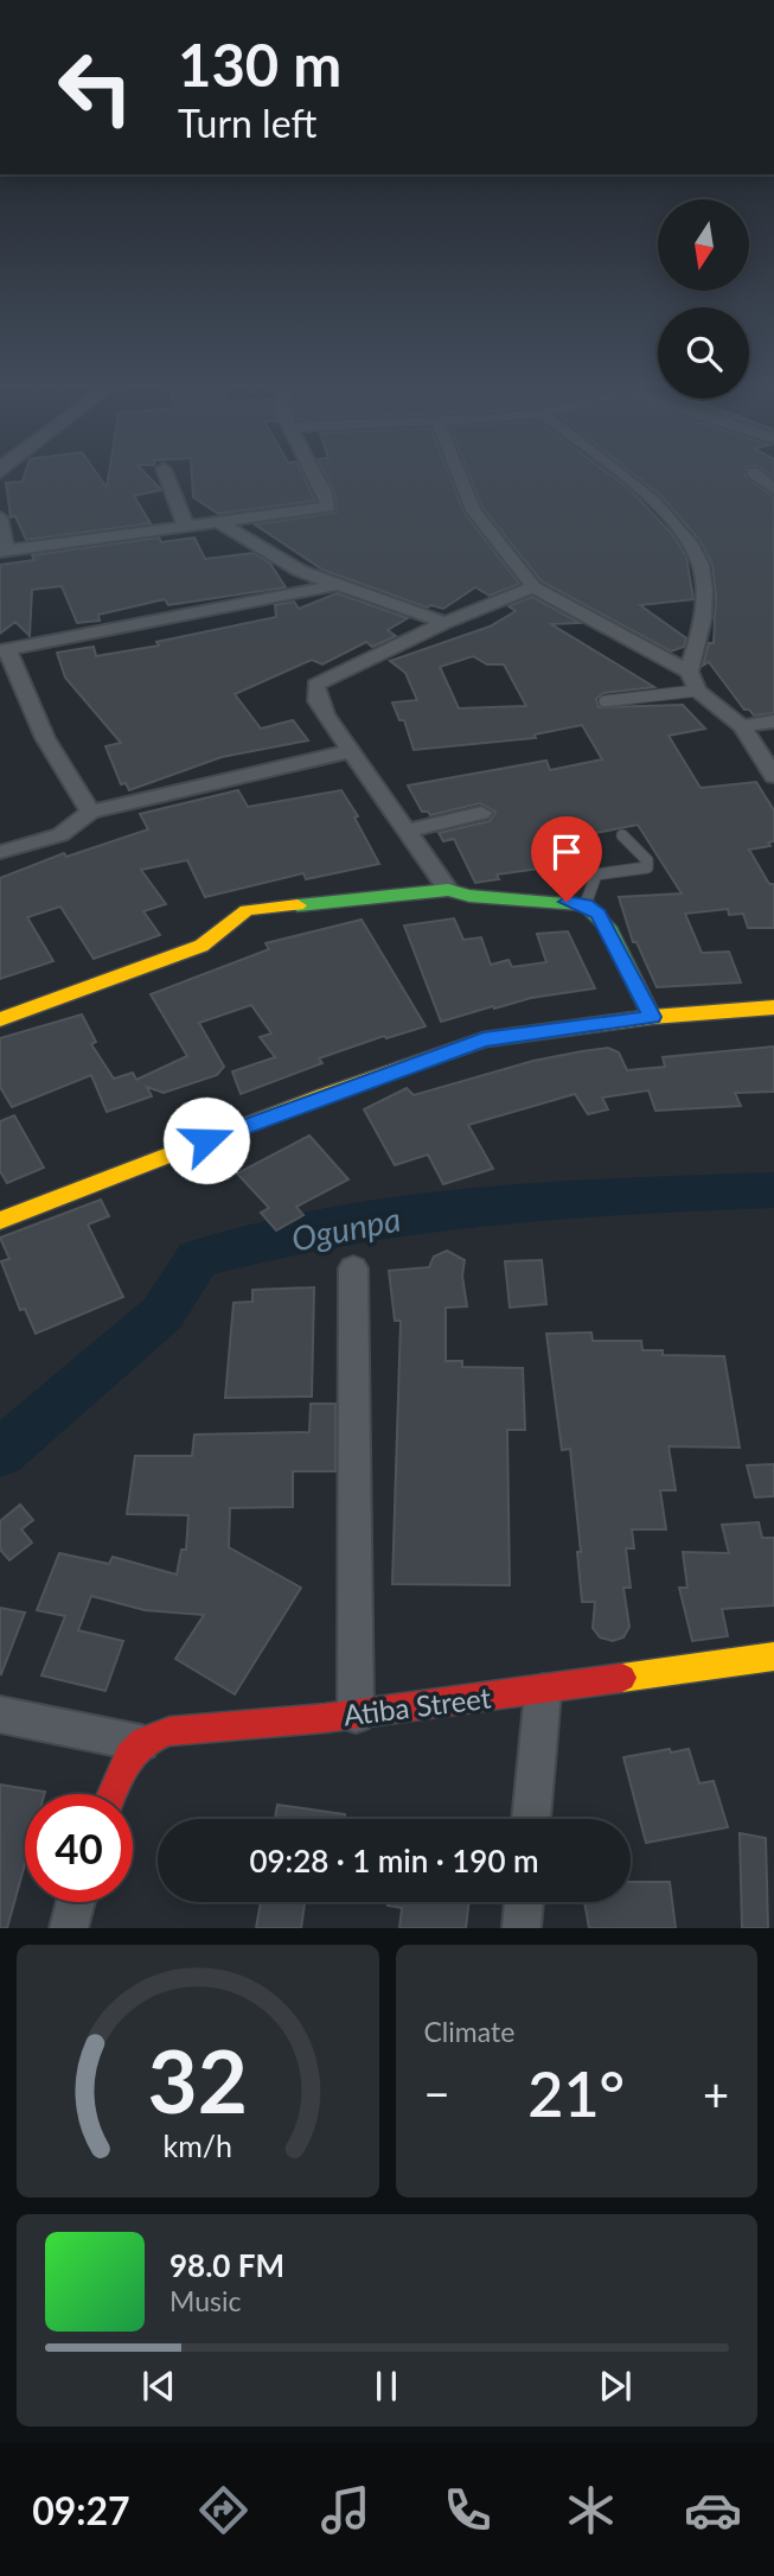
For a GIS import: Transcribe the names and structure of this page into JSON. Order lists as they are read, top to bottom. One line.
{"streets":{"street":["Atiba Street"]},"water":["Ogunpa"],"north":"bottom","page":{"turn":["130 m","Turn left"],"limit":"40","trip":"09:28 · 1 min · 190 m","tile":"Climate","heat":["−","21°","+"],"song":["98.0 FM","Music"],"tabs":"09:27","gauge":["32","km/h"]}}
